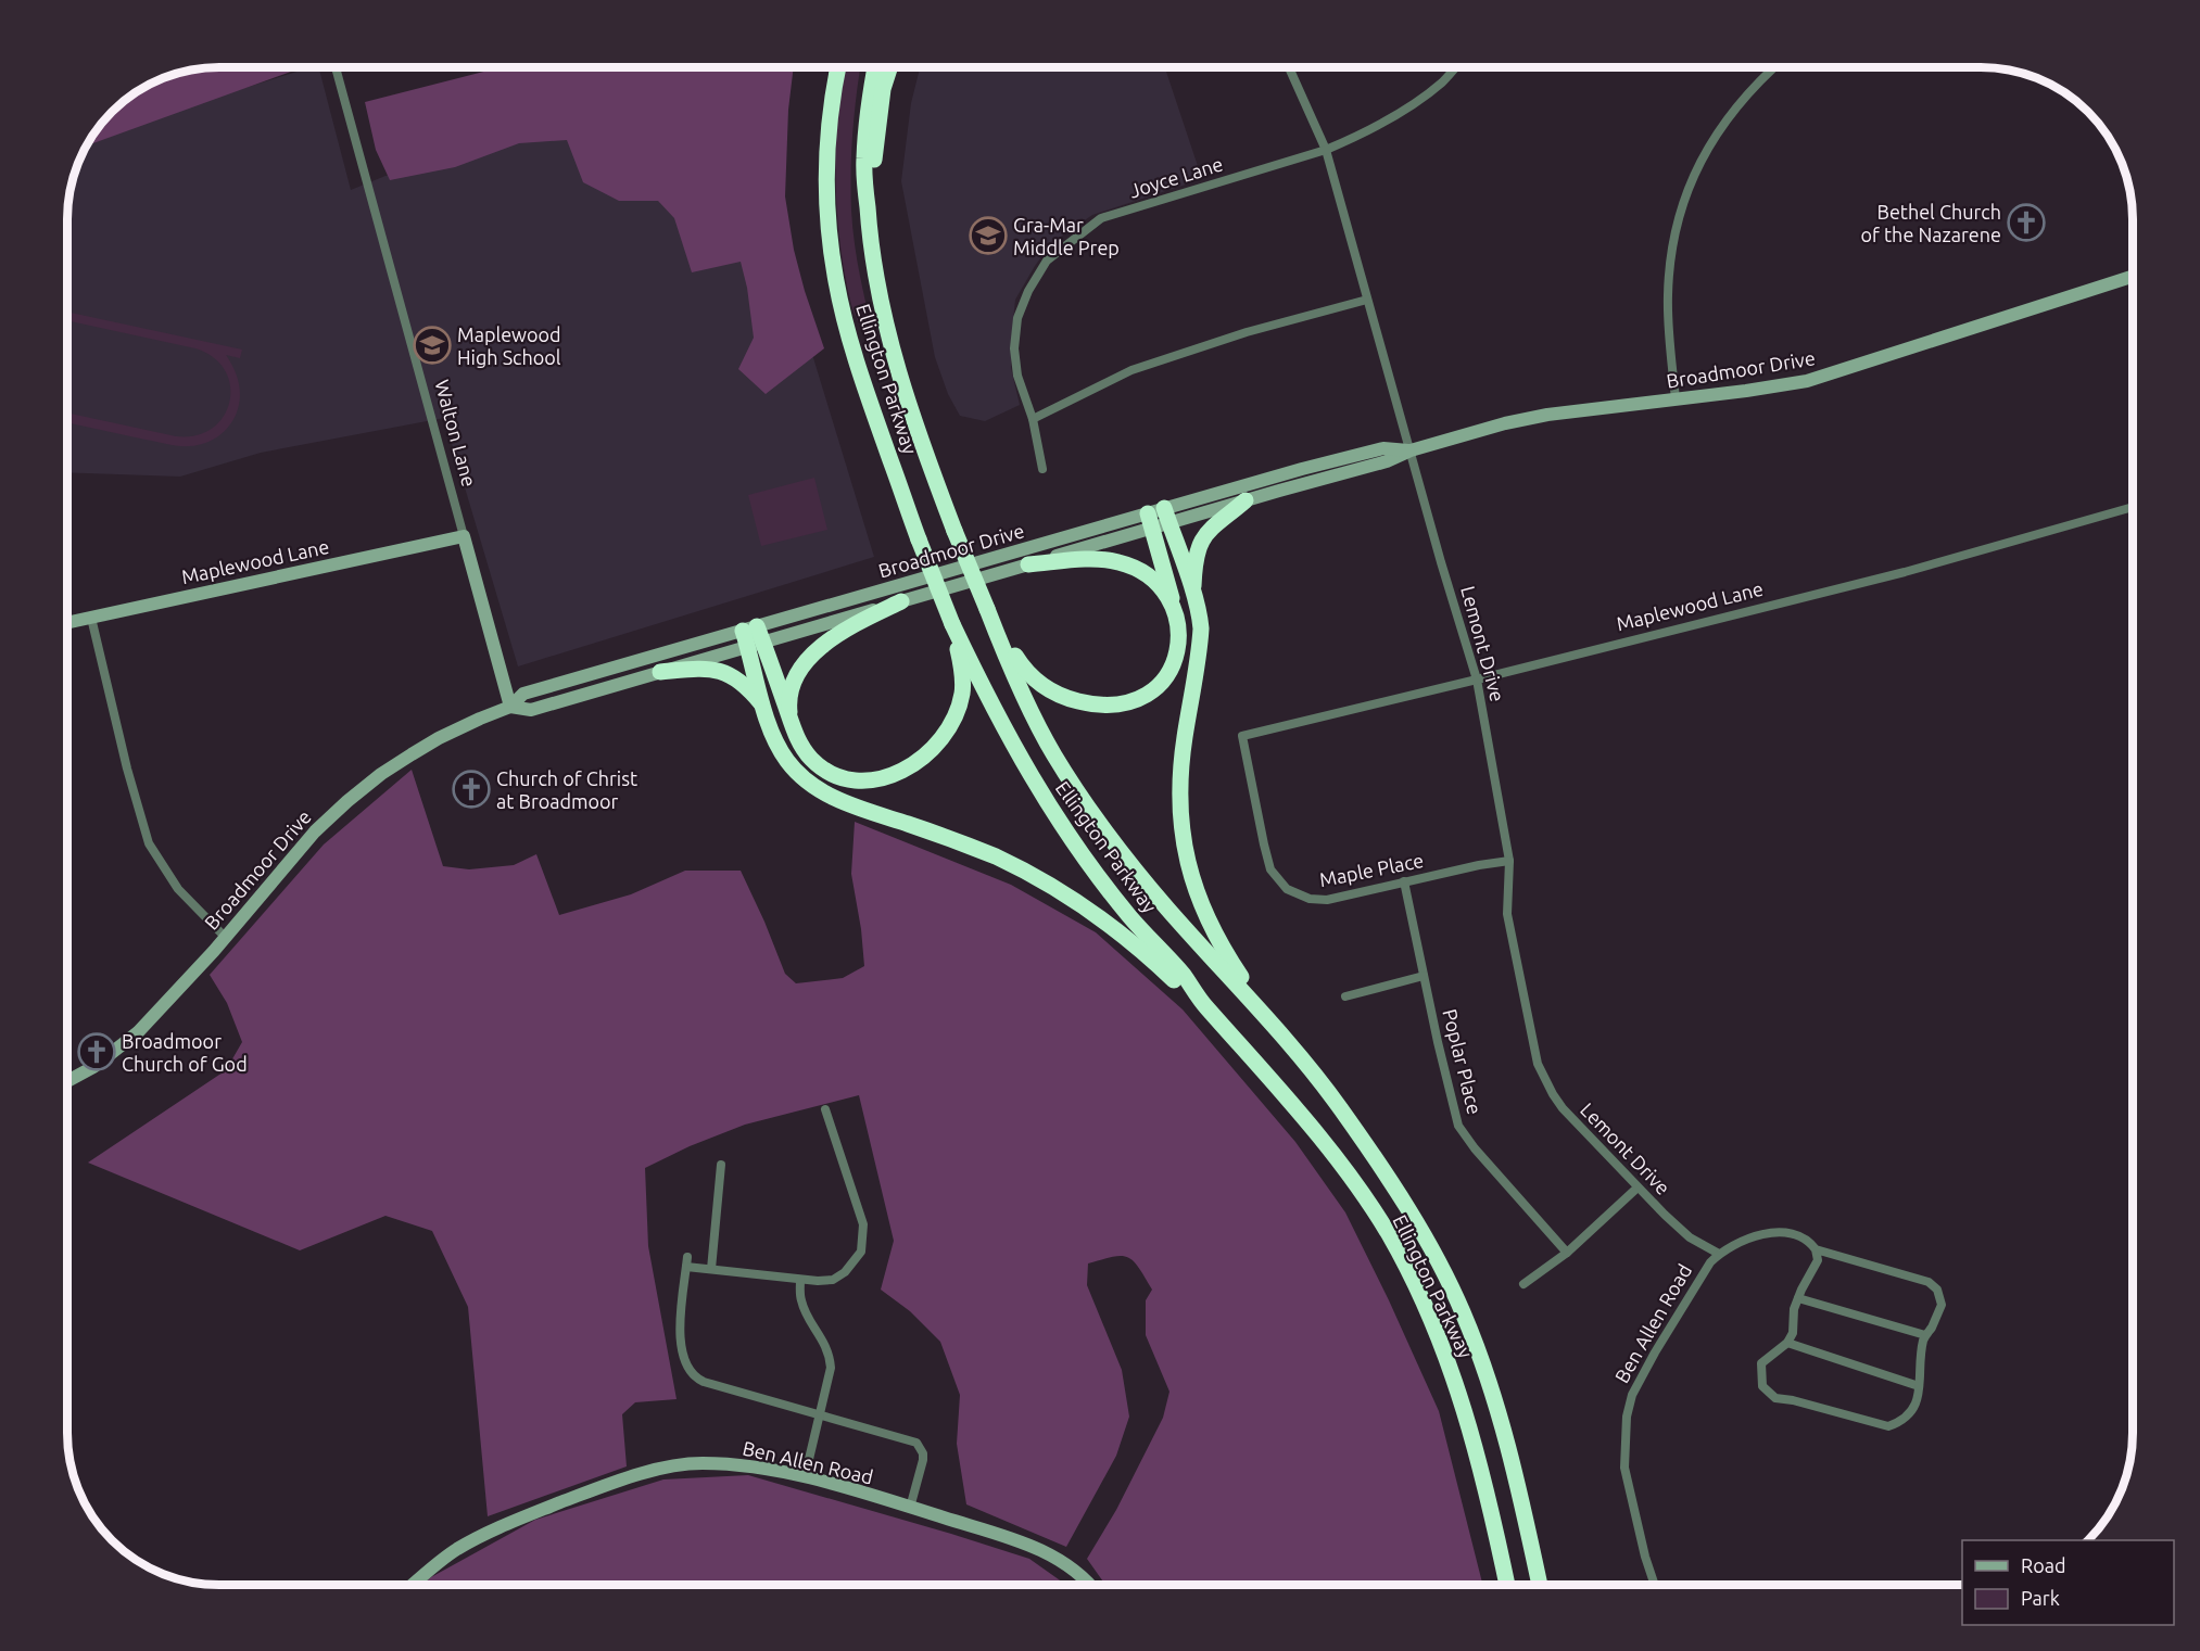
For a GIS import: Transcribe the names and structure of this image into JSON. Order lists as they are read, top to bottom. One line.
{"streets":{"highway":["Ellington Parkway"],"main road":["Broadmoor Drive","Walton Lane","Maplewood Lane","Ben Allen Road"],"street":["Joyce Lane","Lemont Drive","Maple Place","Poplar Place"]},"crossings":[["Joyce Lane","Lemont Drive"],["Broadmoor Drive","Walton Lane"],["Broadmoor Drive","Lemont Drive"],["Walton Lane","Maplewood Lane"],["Maplewood Lane","Lemont Drive"],["Maplewood Lane","Maple Place"],["Lemont Drive","Maple Place"],["Lemont Drive","Ben Allen Road"],["Maple Place","Poplar Place"]],"places":{"church":["Bethel Church of the Nazarene","Church of Christ at Broadmoor","Broadmoor Church of God"],"school or university":["Gra-Mar Middle Prep","Maplewood High School"]},"legend":["Road","Park"]}
